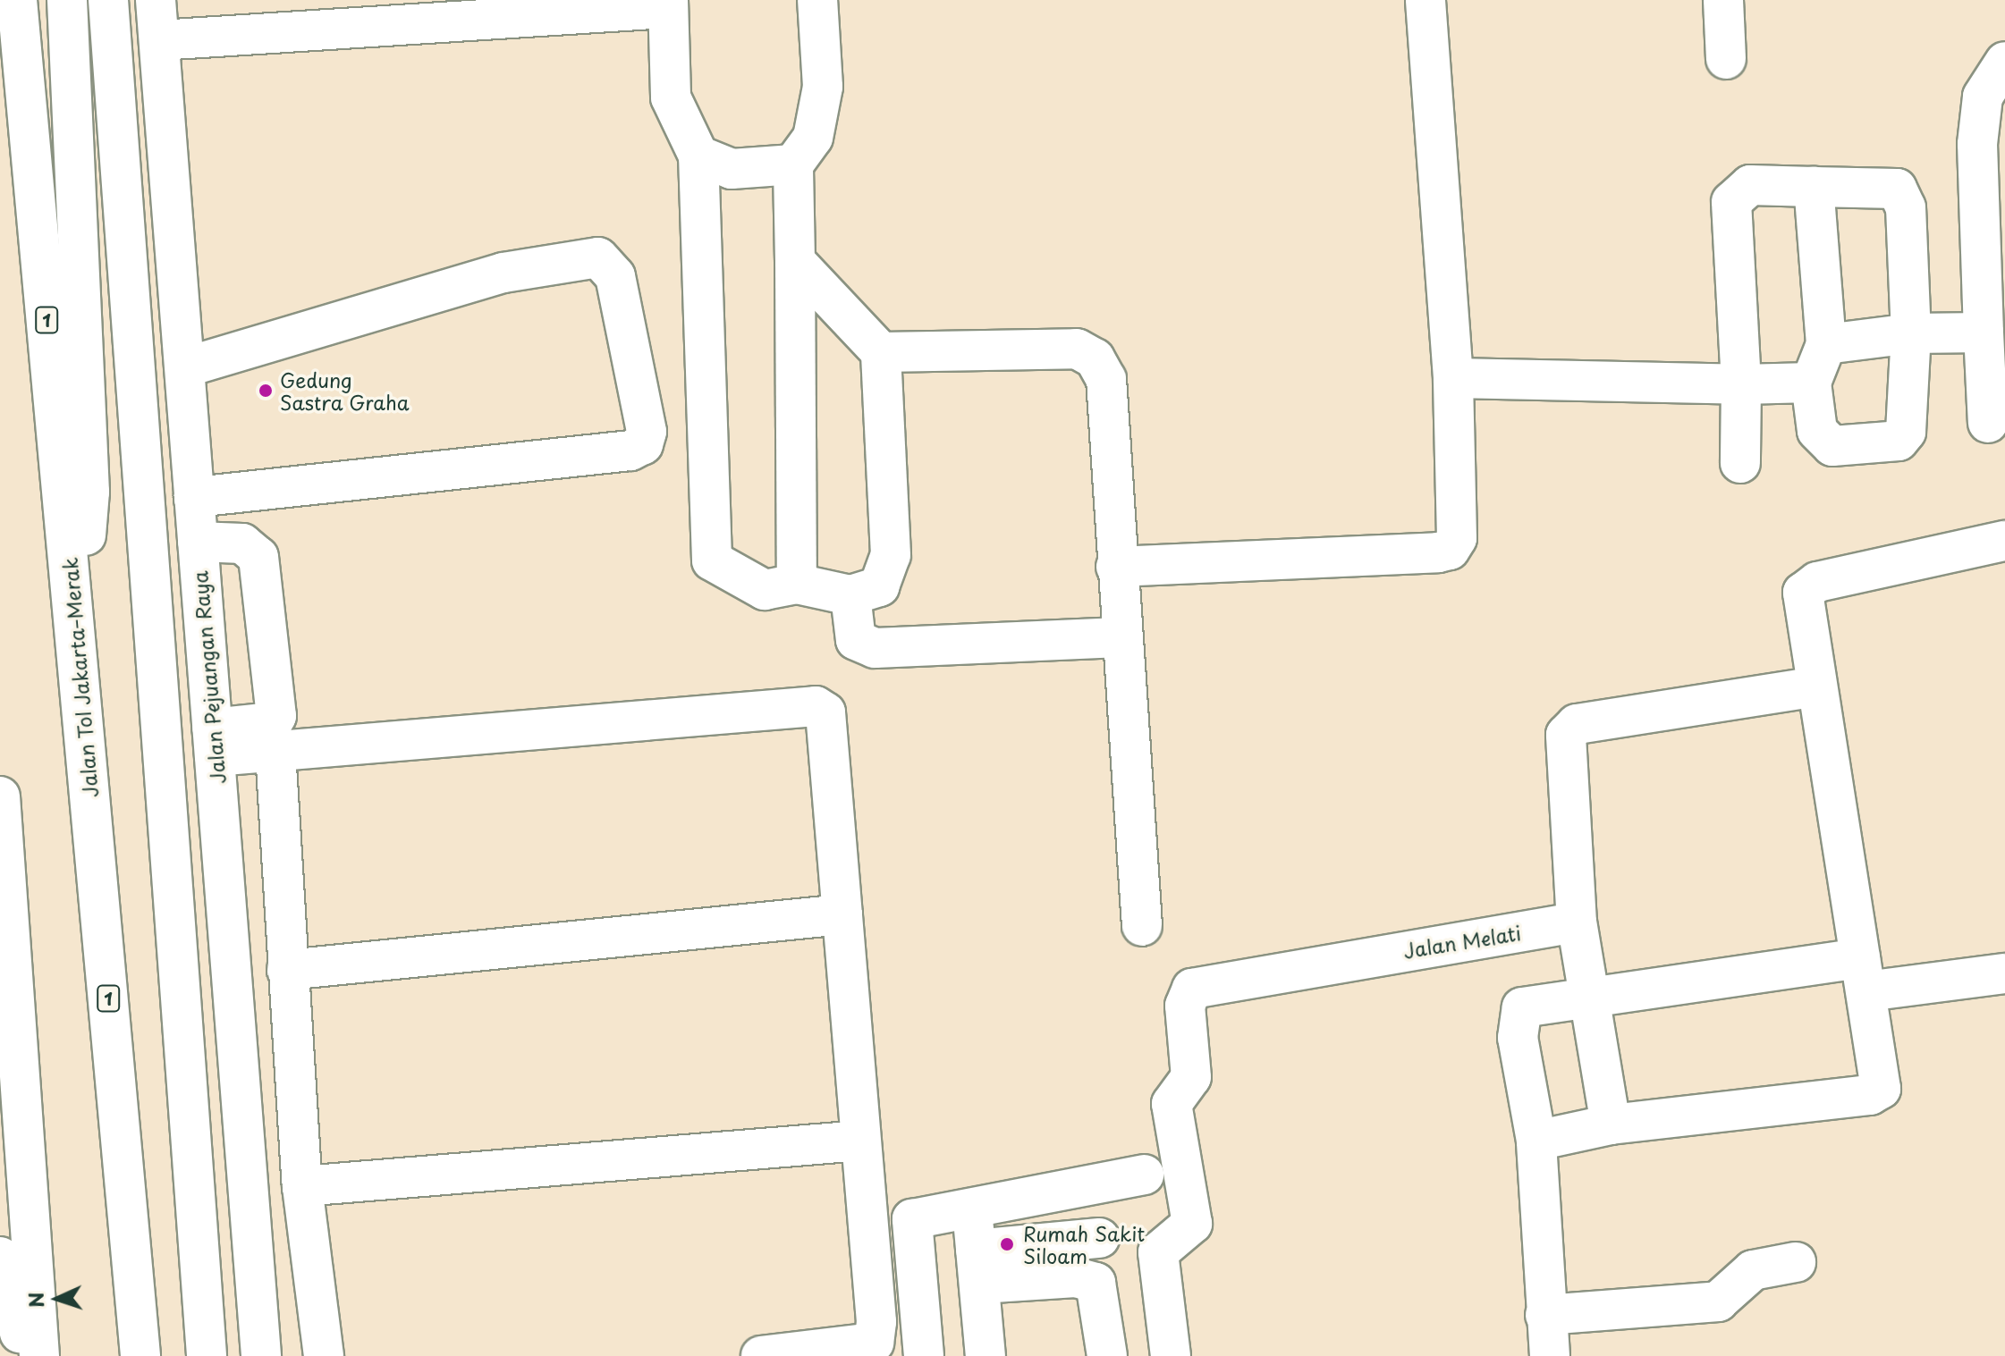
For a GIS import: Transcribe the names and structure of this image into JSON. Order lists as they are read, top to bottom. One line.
{"streets":{"main road":["1","Jalan Tol Jakarta–Merak","Jalan Pejuangan Raya","Jalan Melati"]},"places":["Gedung Sastra Graha","Rumah Sakit Siloam"],"north":"left"}
